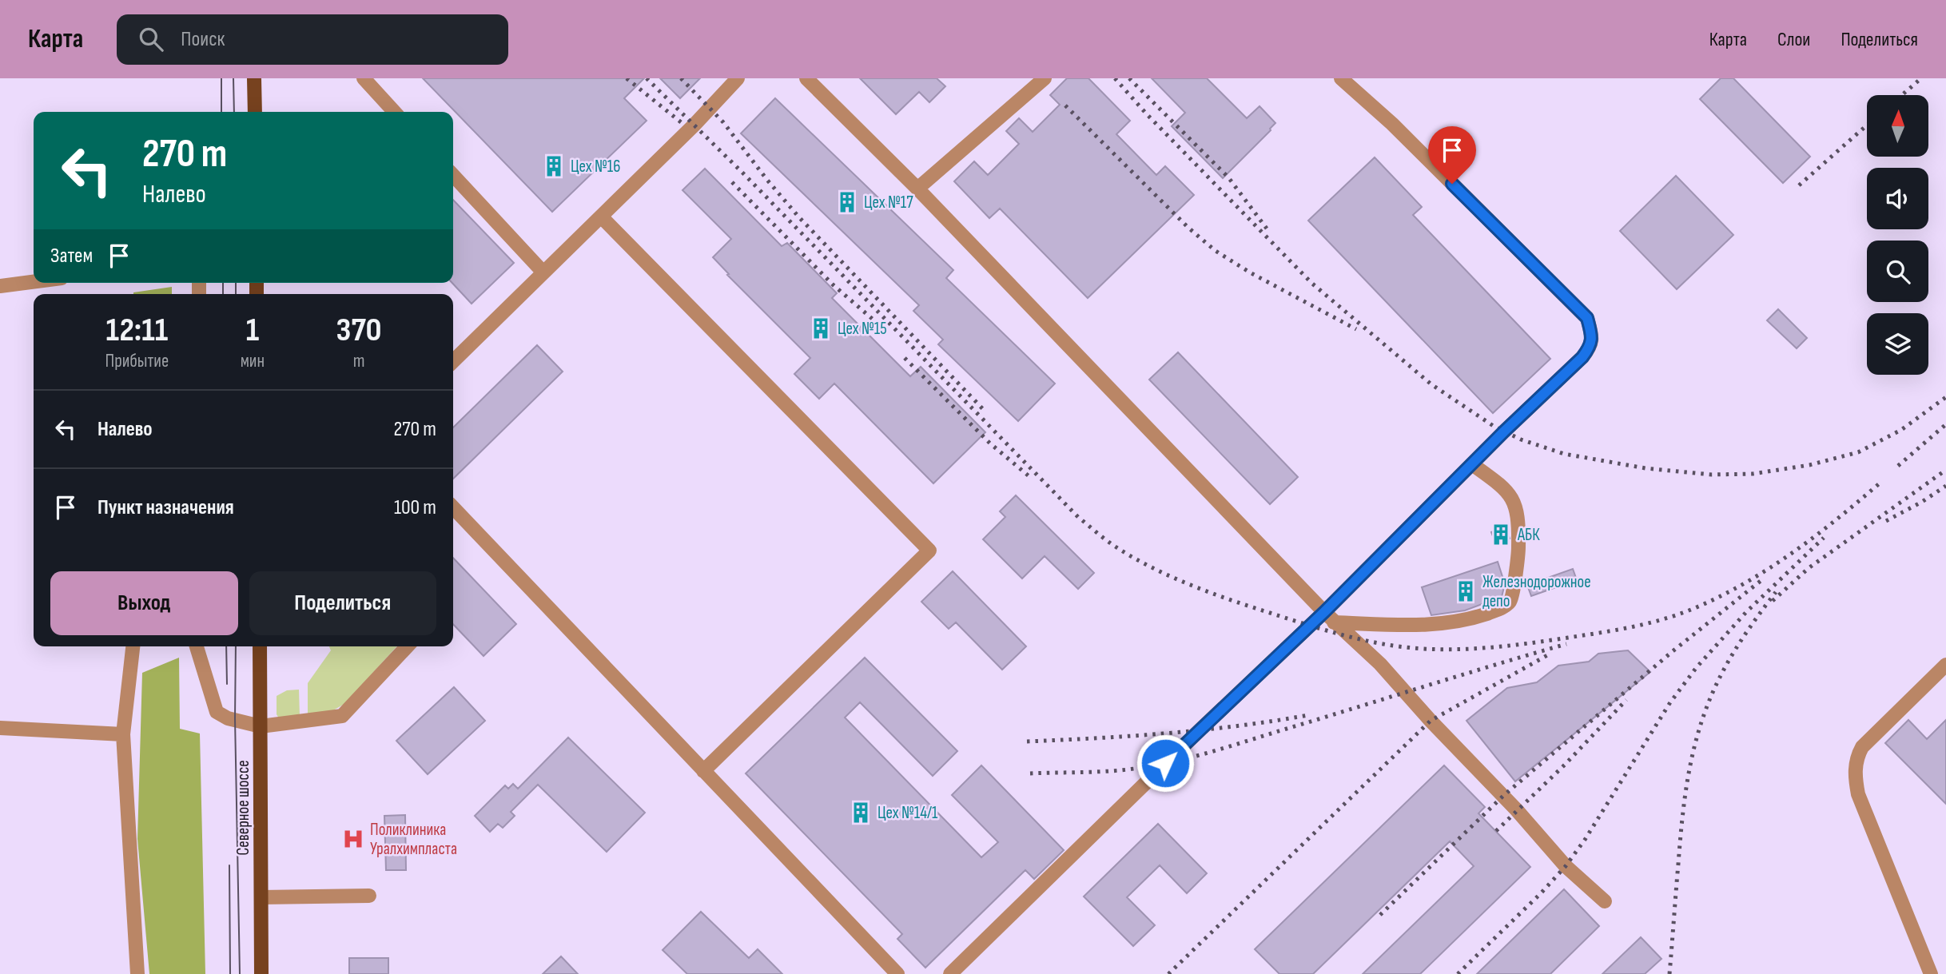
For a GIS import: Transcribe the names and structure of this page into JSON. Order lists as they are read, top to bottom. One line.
{"streets":{"main road":["Северное шоссе"]},"places":{"building":["Цех №16","Цех №17","Цех №15","АБК","Железнодорожное депо","Цех №14/1"],"hospital":["Поликлиника Уралхимпласта"]},"north":"top","page":{"header":"Карта","search":"Поиск","nav":["Карта","Слои","Поделиться"],"turn":["270 m","Налево"],"then":"Затем","eta":["12:11","Прибытие","1","мин","370","m"],"list":[{"name":"Налево","value":"270 m"},{"name":"Пункт назначения","value":"100 m"}],"buttons":["Выход","Поделиться"]}}
